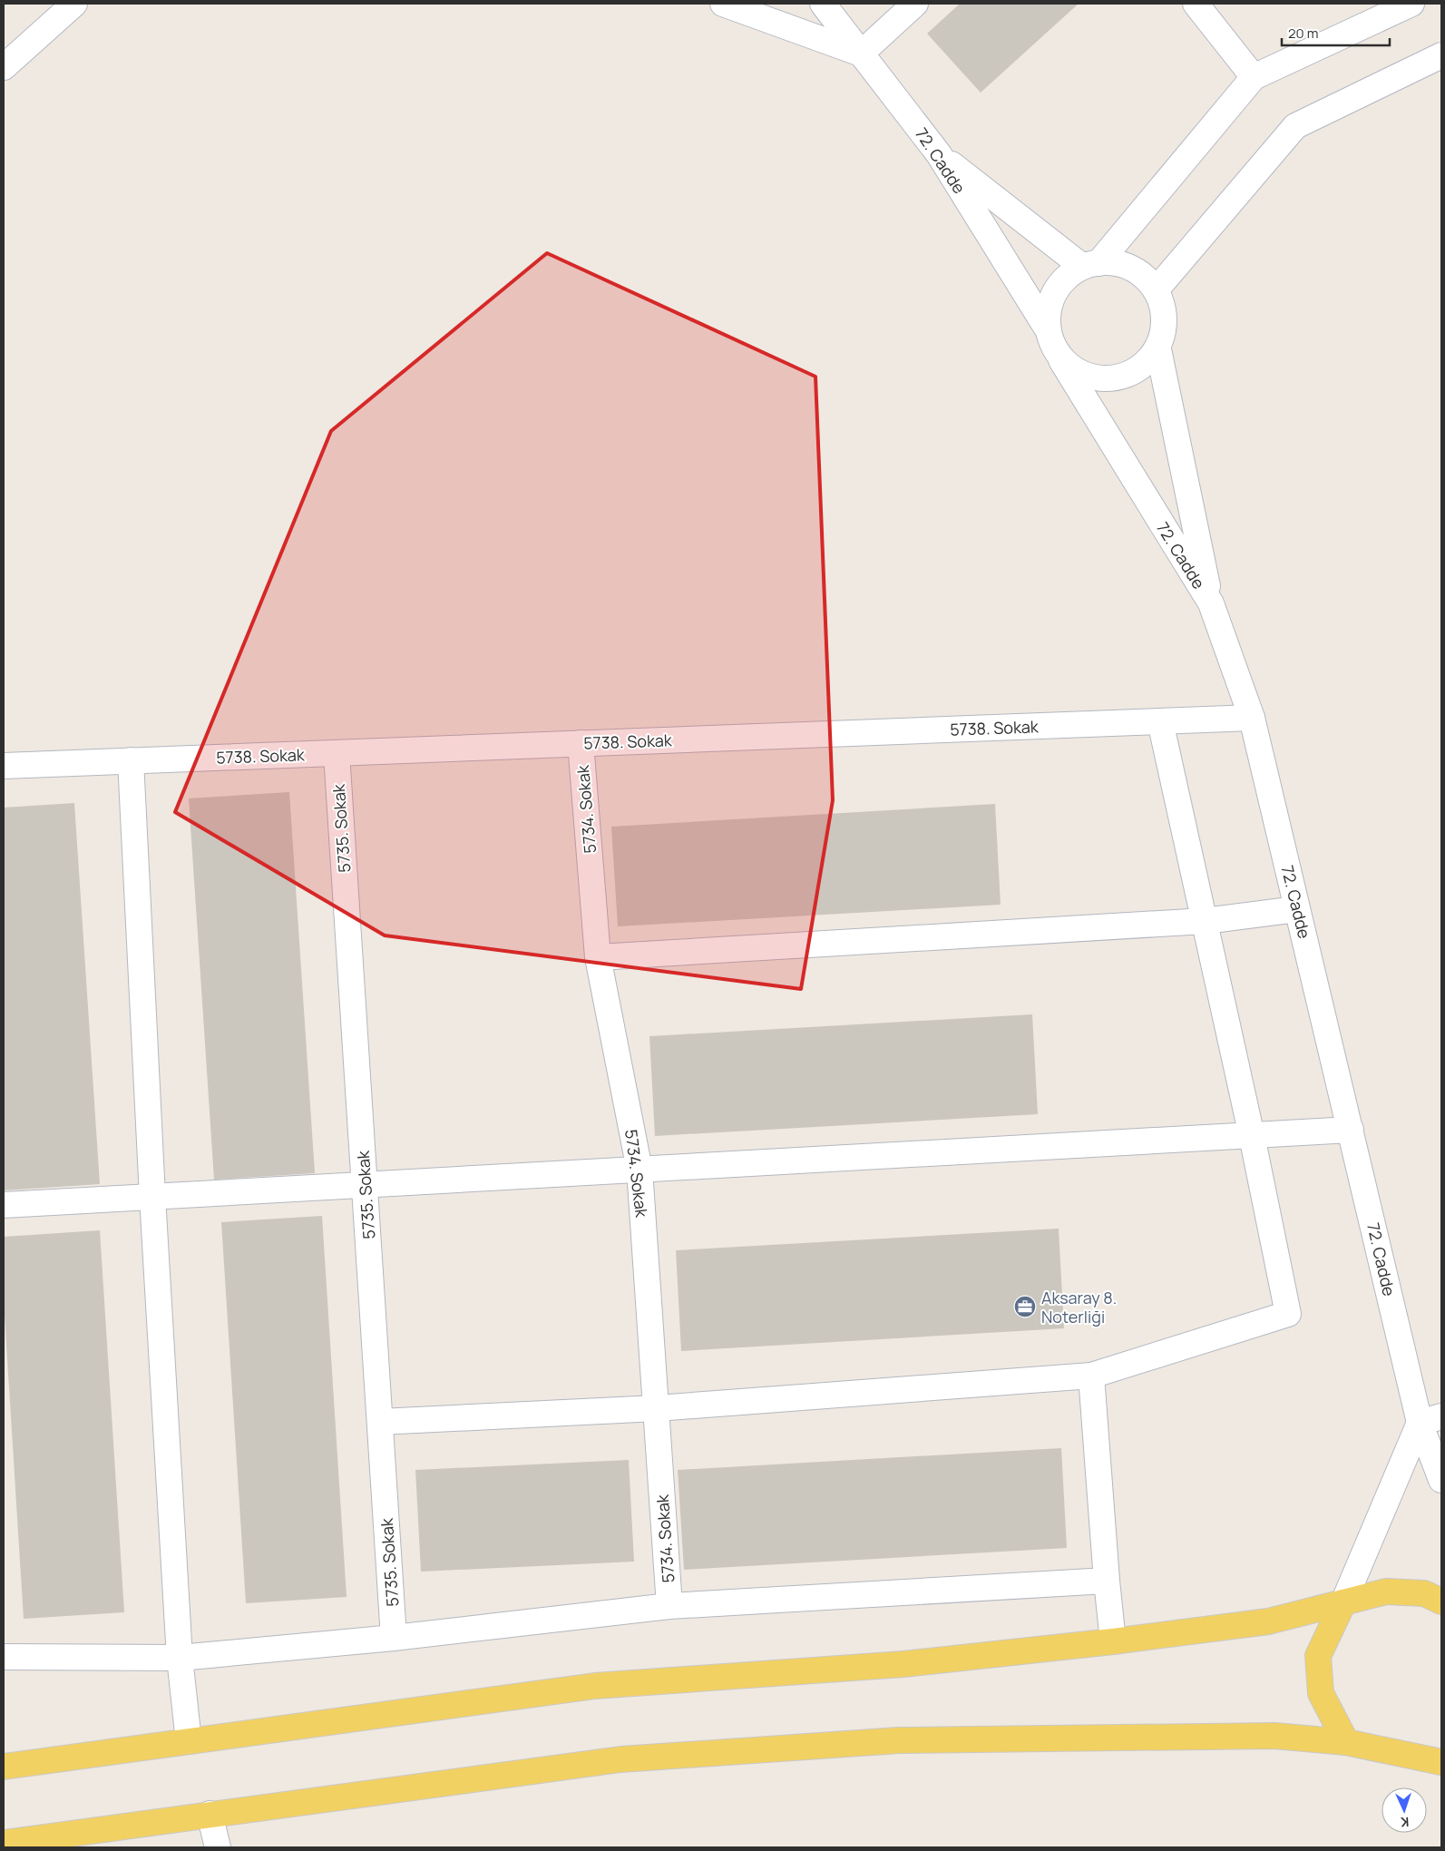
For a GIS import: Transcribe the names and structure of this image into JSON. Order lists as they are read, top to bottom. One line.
{"streets":{"street":["72. Cadde","5738. Sokak","5734. Sokak","5735. Sokak"]},"crossings":[["72. Cadde","5738. Sokak"],["5738. Sokak","5734. Sokak"],["5738. Sokak","5735. Sokak"]],"places":{"office":["Aksaray 8. Noterliği"]},"scale_bar":"20 m","north":"bottom"}
